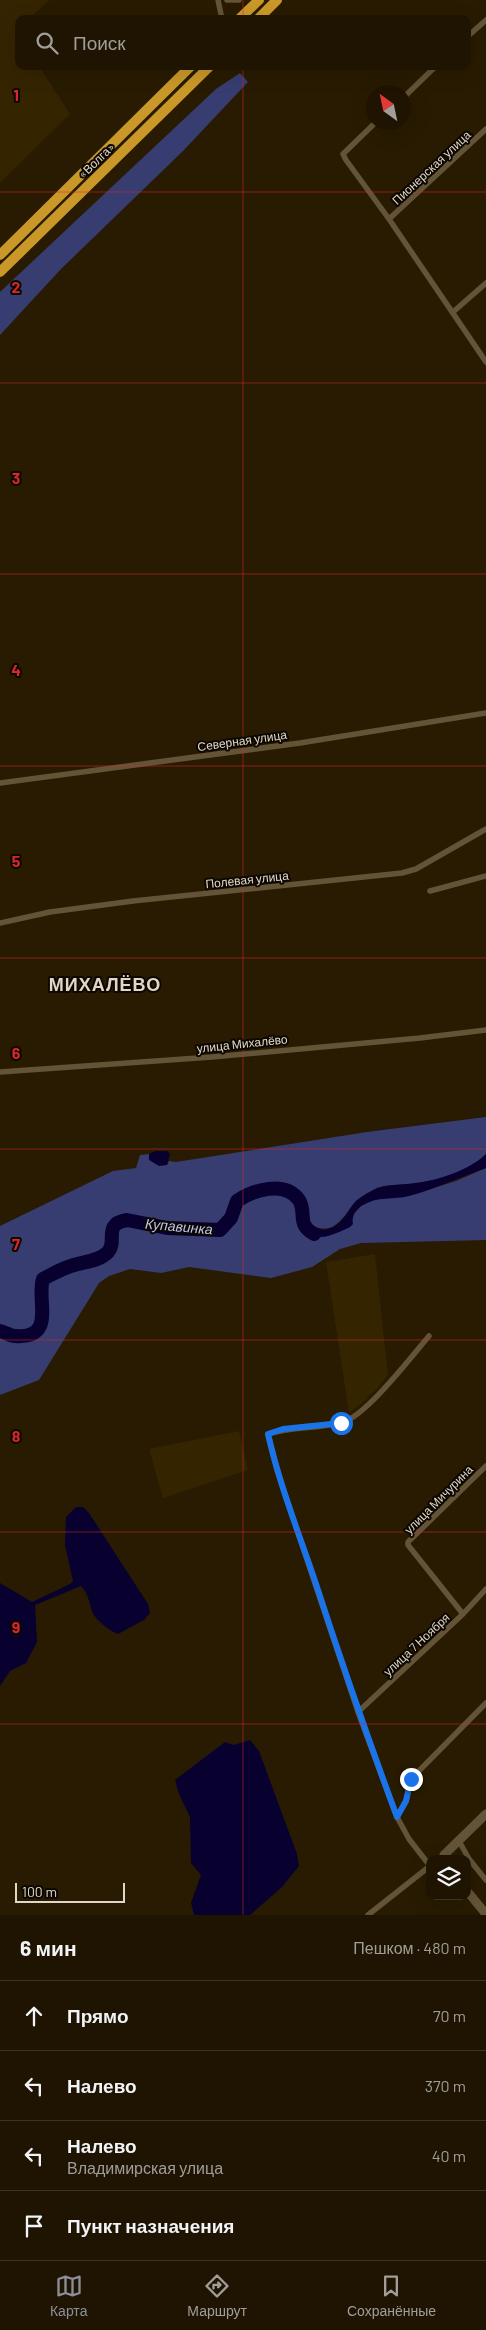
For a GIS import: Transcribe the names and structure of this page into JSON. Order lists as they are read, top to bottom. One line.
{"streets":{"highway":["«Волга»"],"street":["Пионерская улица","Северная улица","Полевая улица","улица Михалёво","улица Мичурина","улица 7 Ноября"]},"crossings":[["улица Мичурина","улица 7 Ноября"]],"districts":["МИХАЛЁВО"],"water":["Купавинка"],"scale_bar":"100 m","north":"top left","page":{"search":"Поиск","scale":"100 m","heading":["6 мин","Пешком · 480 m"],"list":[["Прямо","70 m"],["Налево","370 m"],["Налево","Владимирская улица","40 m"],"Пункт назначения"],"nav":["Карта","Маршрут","Сохранённые"]},"grid":{"rows":["1","2","3","4","5","6","7","8","9"]}}
